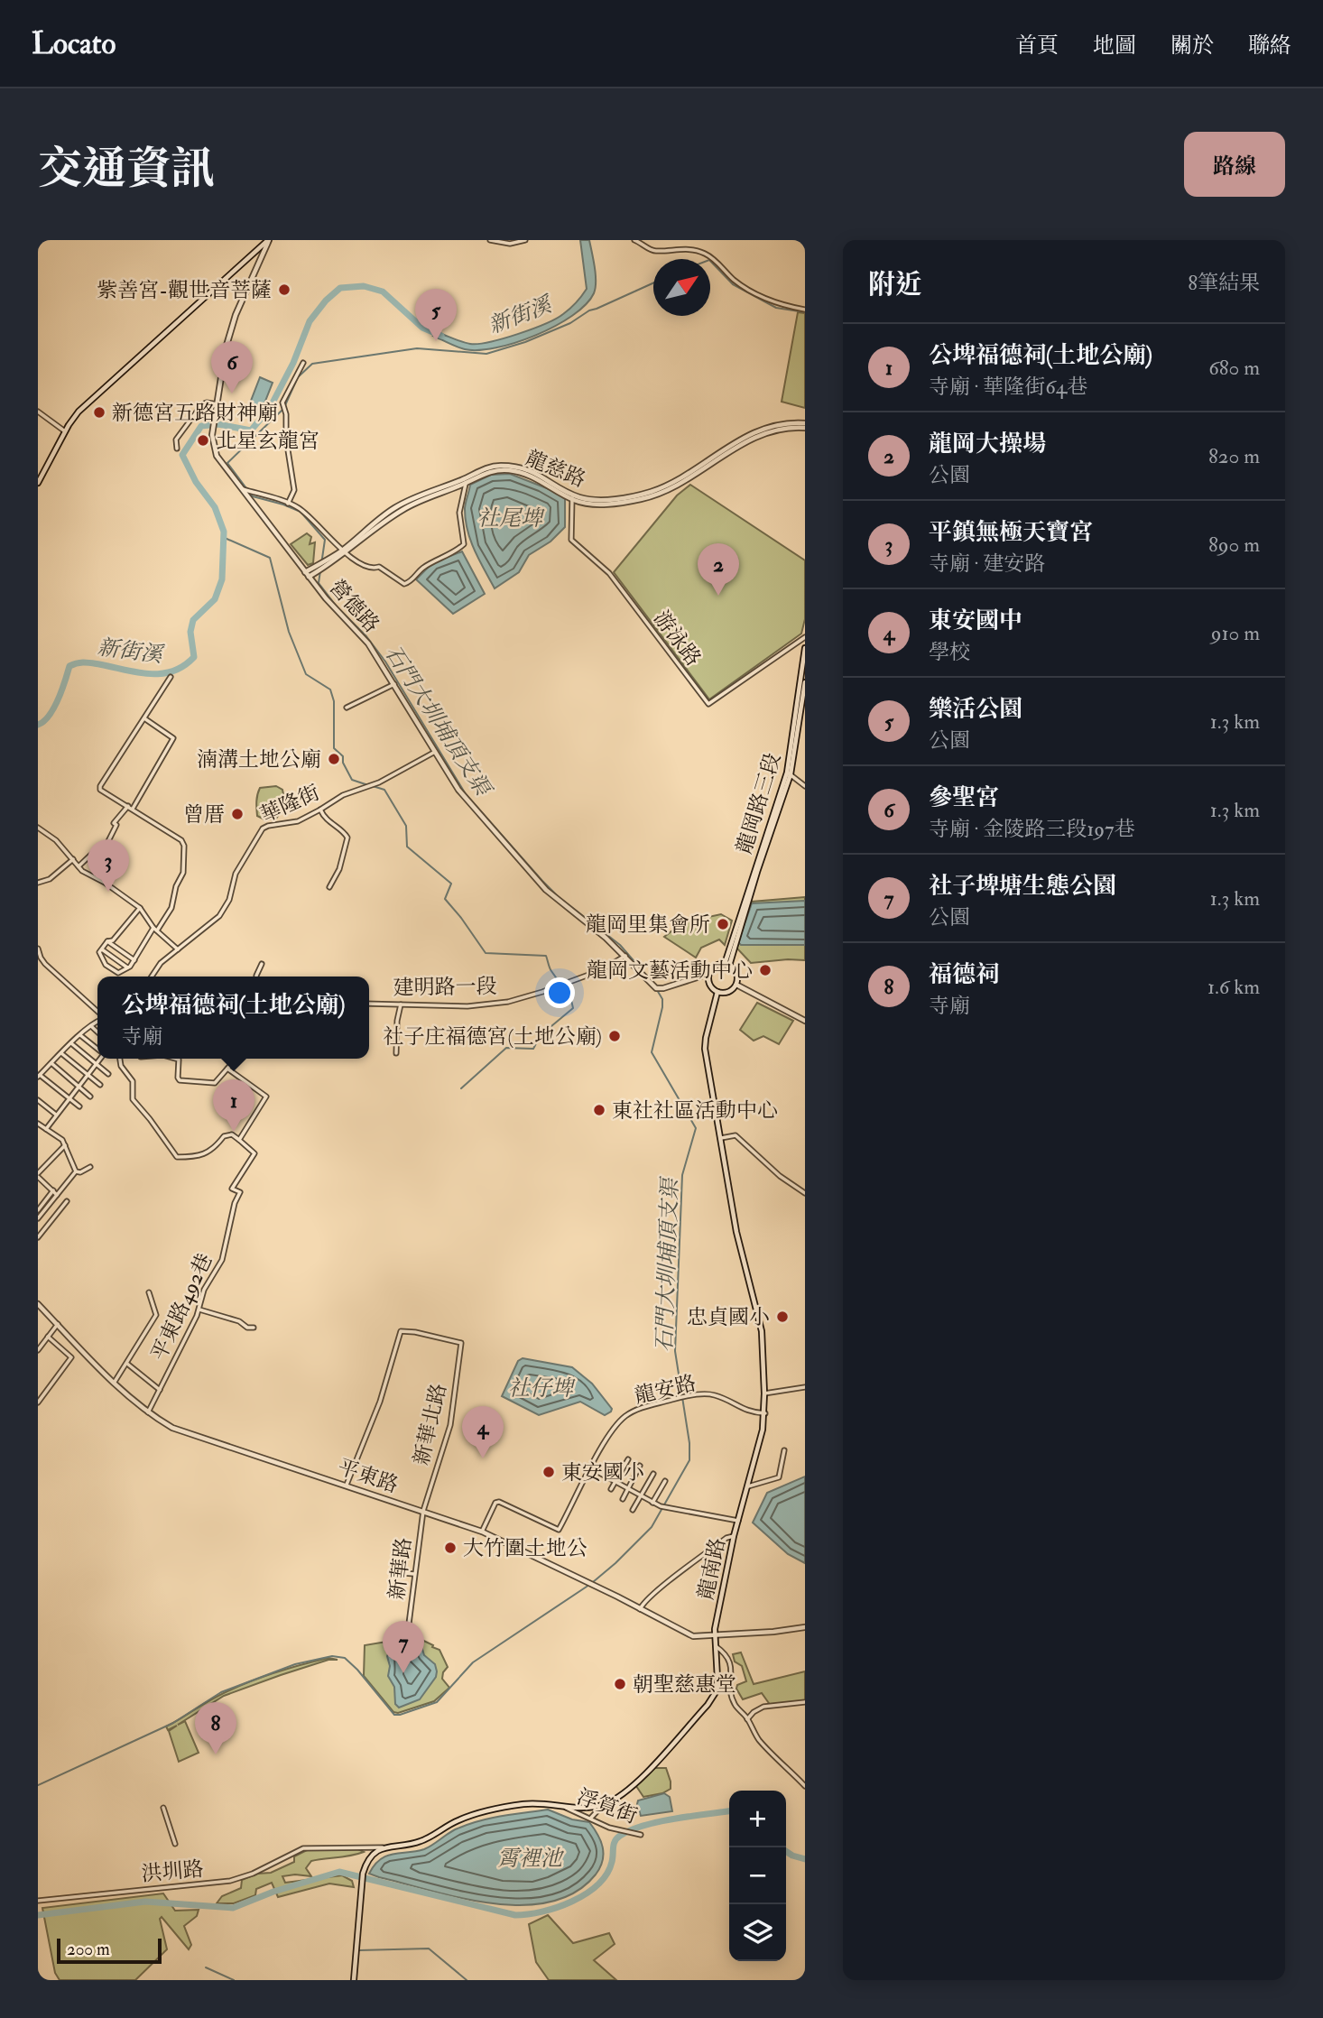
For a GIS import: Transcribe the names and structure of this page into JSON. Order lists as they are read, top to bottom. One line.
{"streets":{"street":["龍慈路","營德路","游泳路","華隆街","龍岡路三段","建明路一段","平東路492巷","龍安路","新華北路","平東路","新華路","龍南路","浮筧街","洪圳路"]},"crossings":[["龍慈路","營德路"],["龍慈路","游泳路"],["營德路","華隆街"],["營德路","龍岡路三段"],["營德路","建明路一段"],["營德路","龍南路"],["龍岡路三段","龍南路"],["平東路492巷","平東路"],["龍安路","平東路"],["龍安路","龍南路"],["新華北路","平東路"],["新華北路","新華路"],["平東路","新華路"],["平東路","龍南路"],["龍南路","浮筧街"],["龍南路","洪圳路"]],"water":["新街溪","社尾埤","石門大圳埔頂支渠","社仔埤","霄裡池"],"places":["紫善宮-觀世音菩薩","新德宮五路財神廟","北星玄龍宮","湳溝土地公廟","曾厝","龍岡里集會所","龍岡文藝活動中心","社子庄福德宮(土地公廟)","東社社區活動中心","忠貞國小","東安國小","大竹圍土地公","朝聖慈惠堂"],"scale_bar":"200 m","north":"top right","page":{"header":"Locato","nav":["首頁","地圖","關於","聯絡"],"buttons":"路線","title":"交通資訊","heading":["附近","8筆結果"],"pins":["5","6","2","3","1","4","7","8"],"list":[{"mark":"1","name":"公埤福德祠(土地公廟)","note":"寺廟 · 華隆街64巷","value":"680 m"},{"mark":"2","name":"龍岡大操場","note":"公園","value":"820 m"},{"mark":"3","name":"平鎮無極天寶宮","note":"寺廟 · 建安路","value":"890 m"},{"mark":"4","name":"東安國中","note":"學校","value":"910 m"},{"mark":"5","name":"樂活公園","note":"公園","value":"1.3 km"},{"mark":"6","name":"參聖宮","note":"寺廟 · 金陵路三段197巷","value":"1.3 km"},{"mark":"7","name":"社子埤塘生態公園","note":"公園","value":"1.3 km"},{"mark":"8","name":"福德祠","note":"寺廟","value":"1.6 km"}],"popup":["公埤福德祠(土地公廟)","寺廟"],"map_buttons":["+","−"],"scale":"200 m"}}
